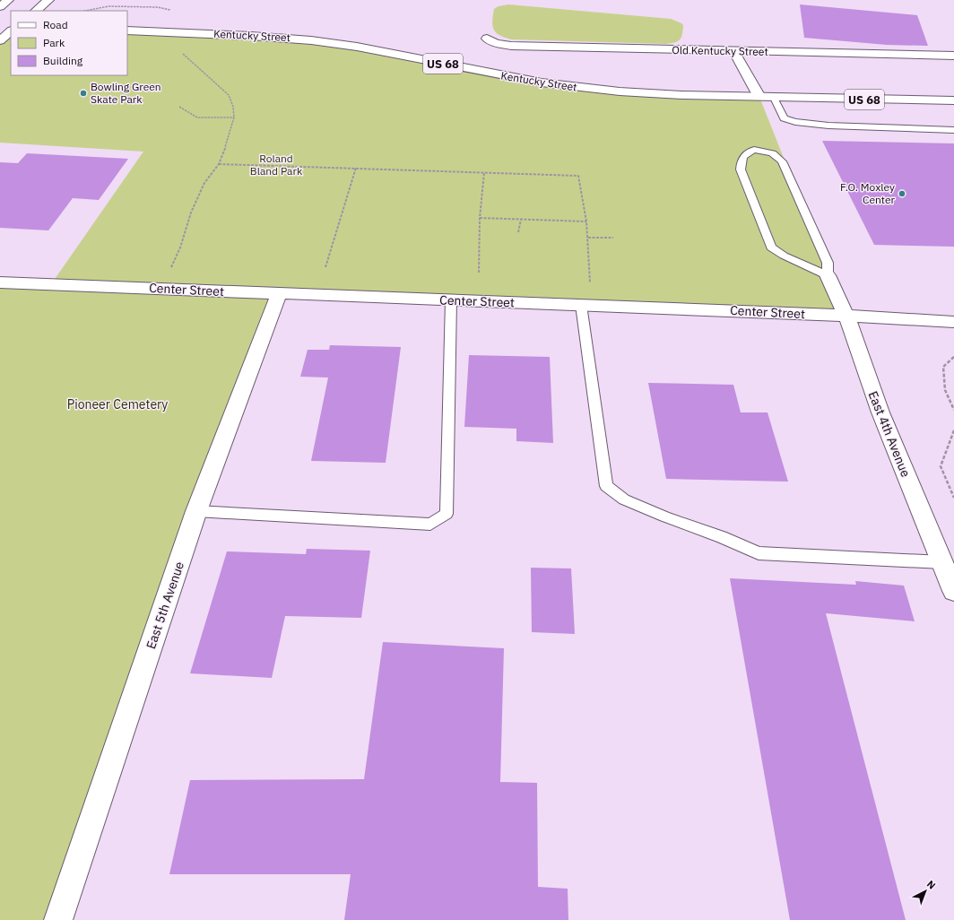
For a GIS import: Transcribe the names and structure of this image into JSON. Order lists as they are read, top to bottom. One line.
{"streets":{"street":["Kentucky Street","Old Kentucky Street","US 68","Center Street","East 4th Avenue","East 5th Avenue"]},"crossings":[["Center Street","East 4th Avenue"],["Center Street","East 5th Avenue"]],"parks":["Roland Bland Park","Pioneer Cemetery"],"places":["Bowling Green Skate Park","F.O. Moxley Center"],"legend":["Road","Park","Building"],"north":"top right"}
